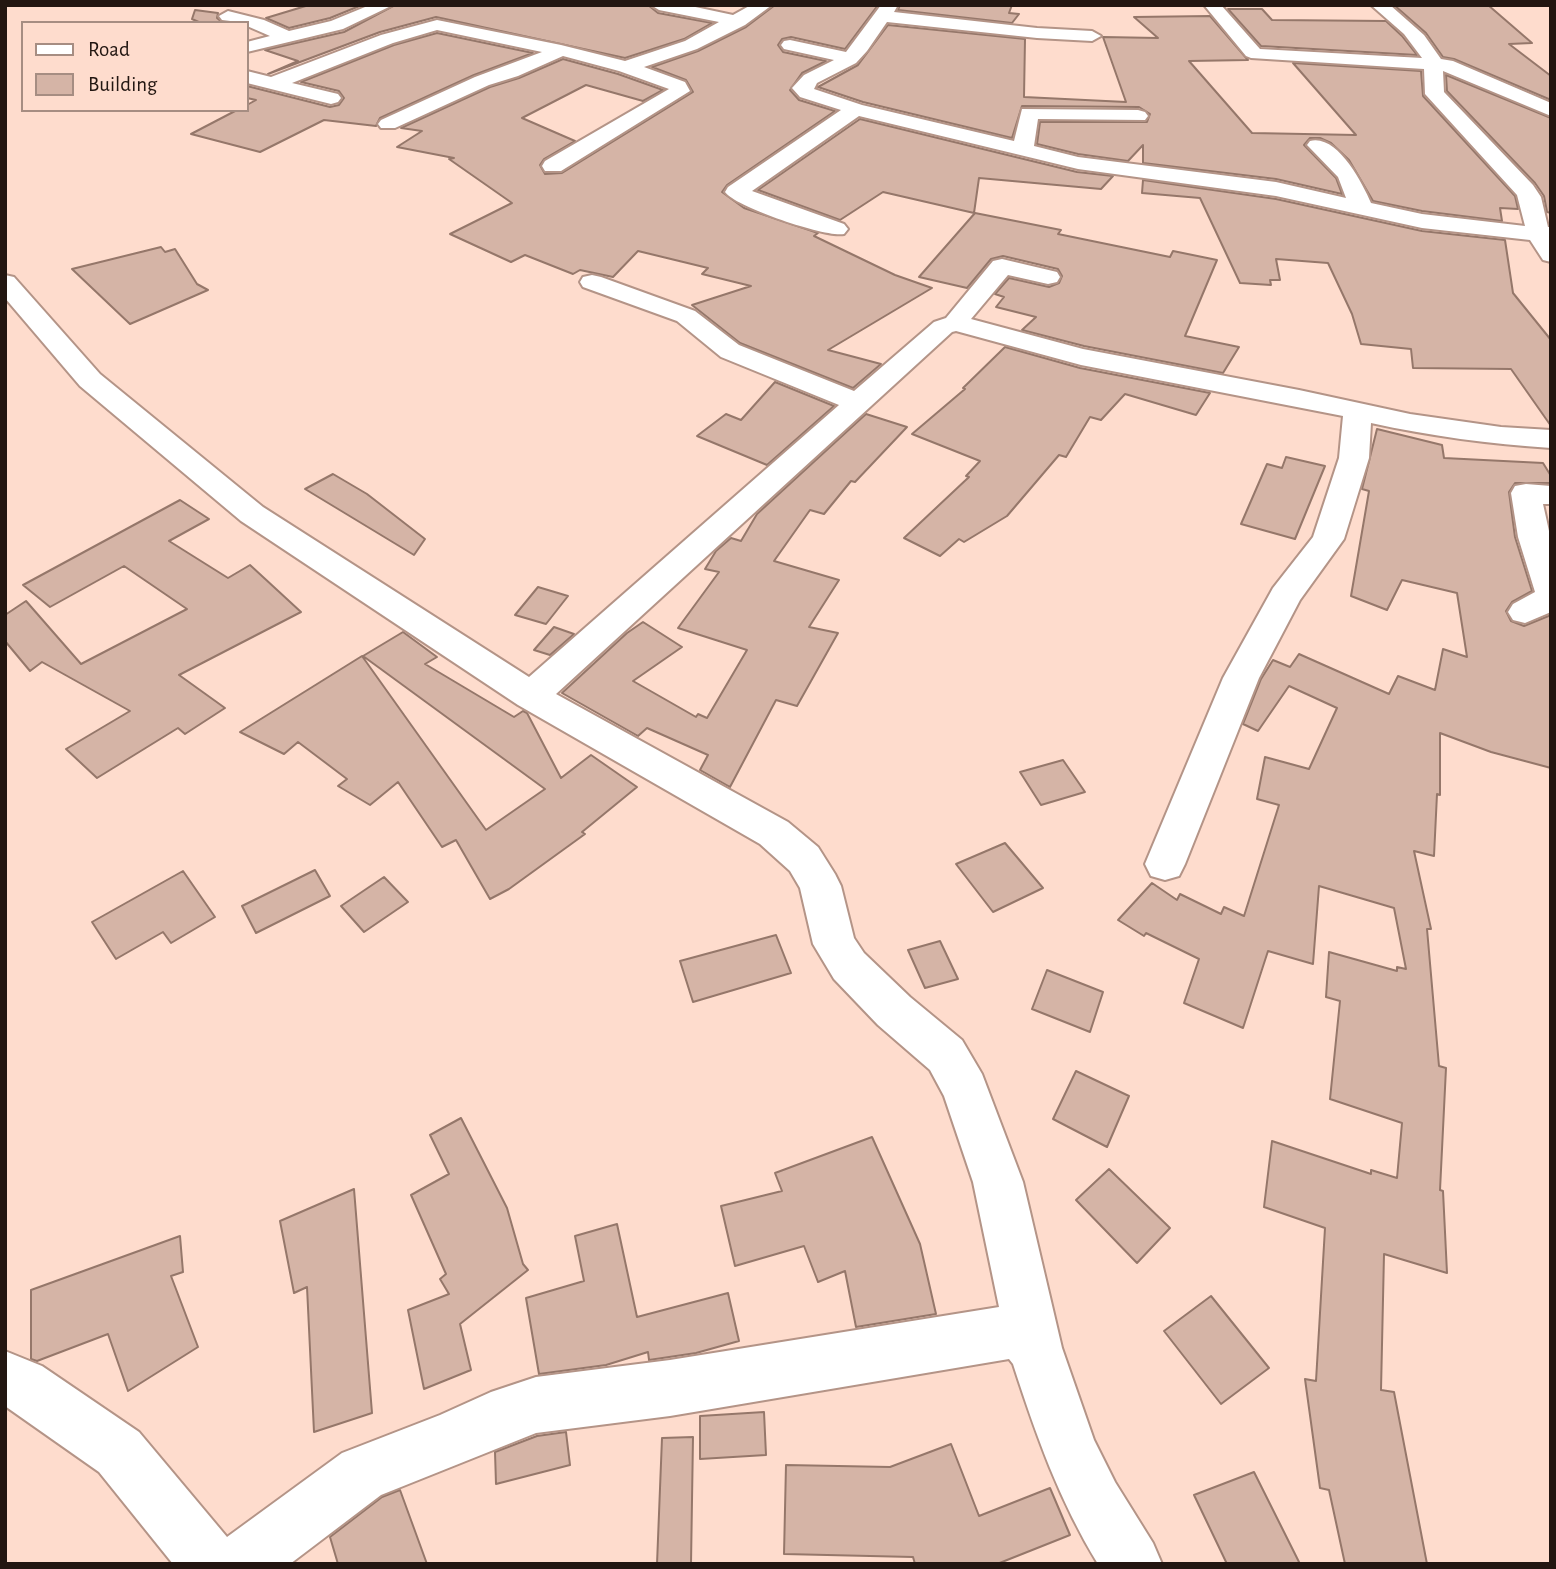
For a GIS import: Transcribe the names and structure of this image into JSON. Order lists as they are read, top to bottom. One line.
{"legend":["Road","Building"]}
